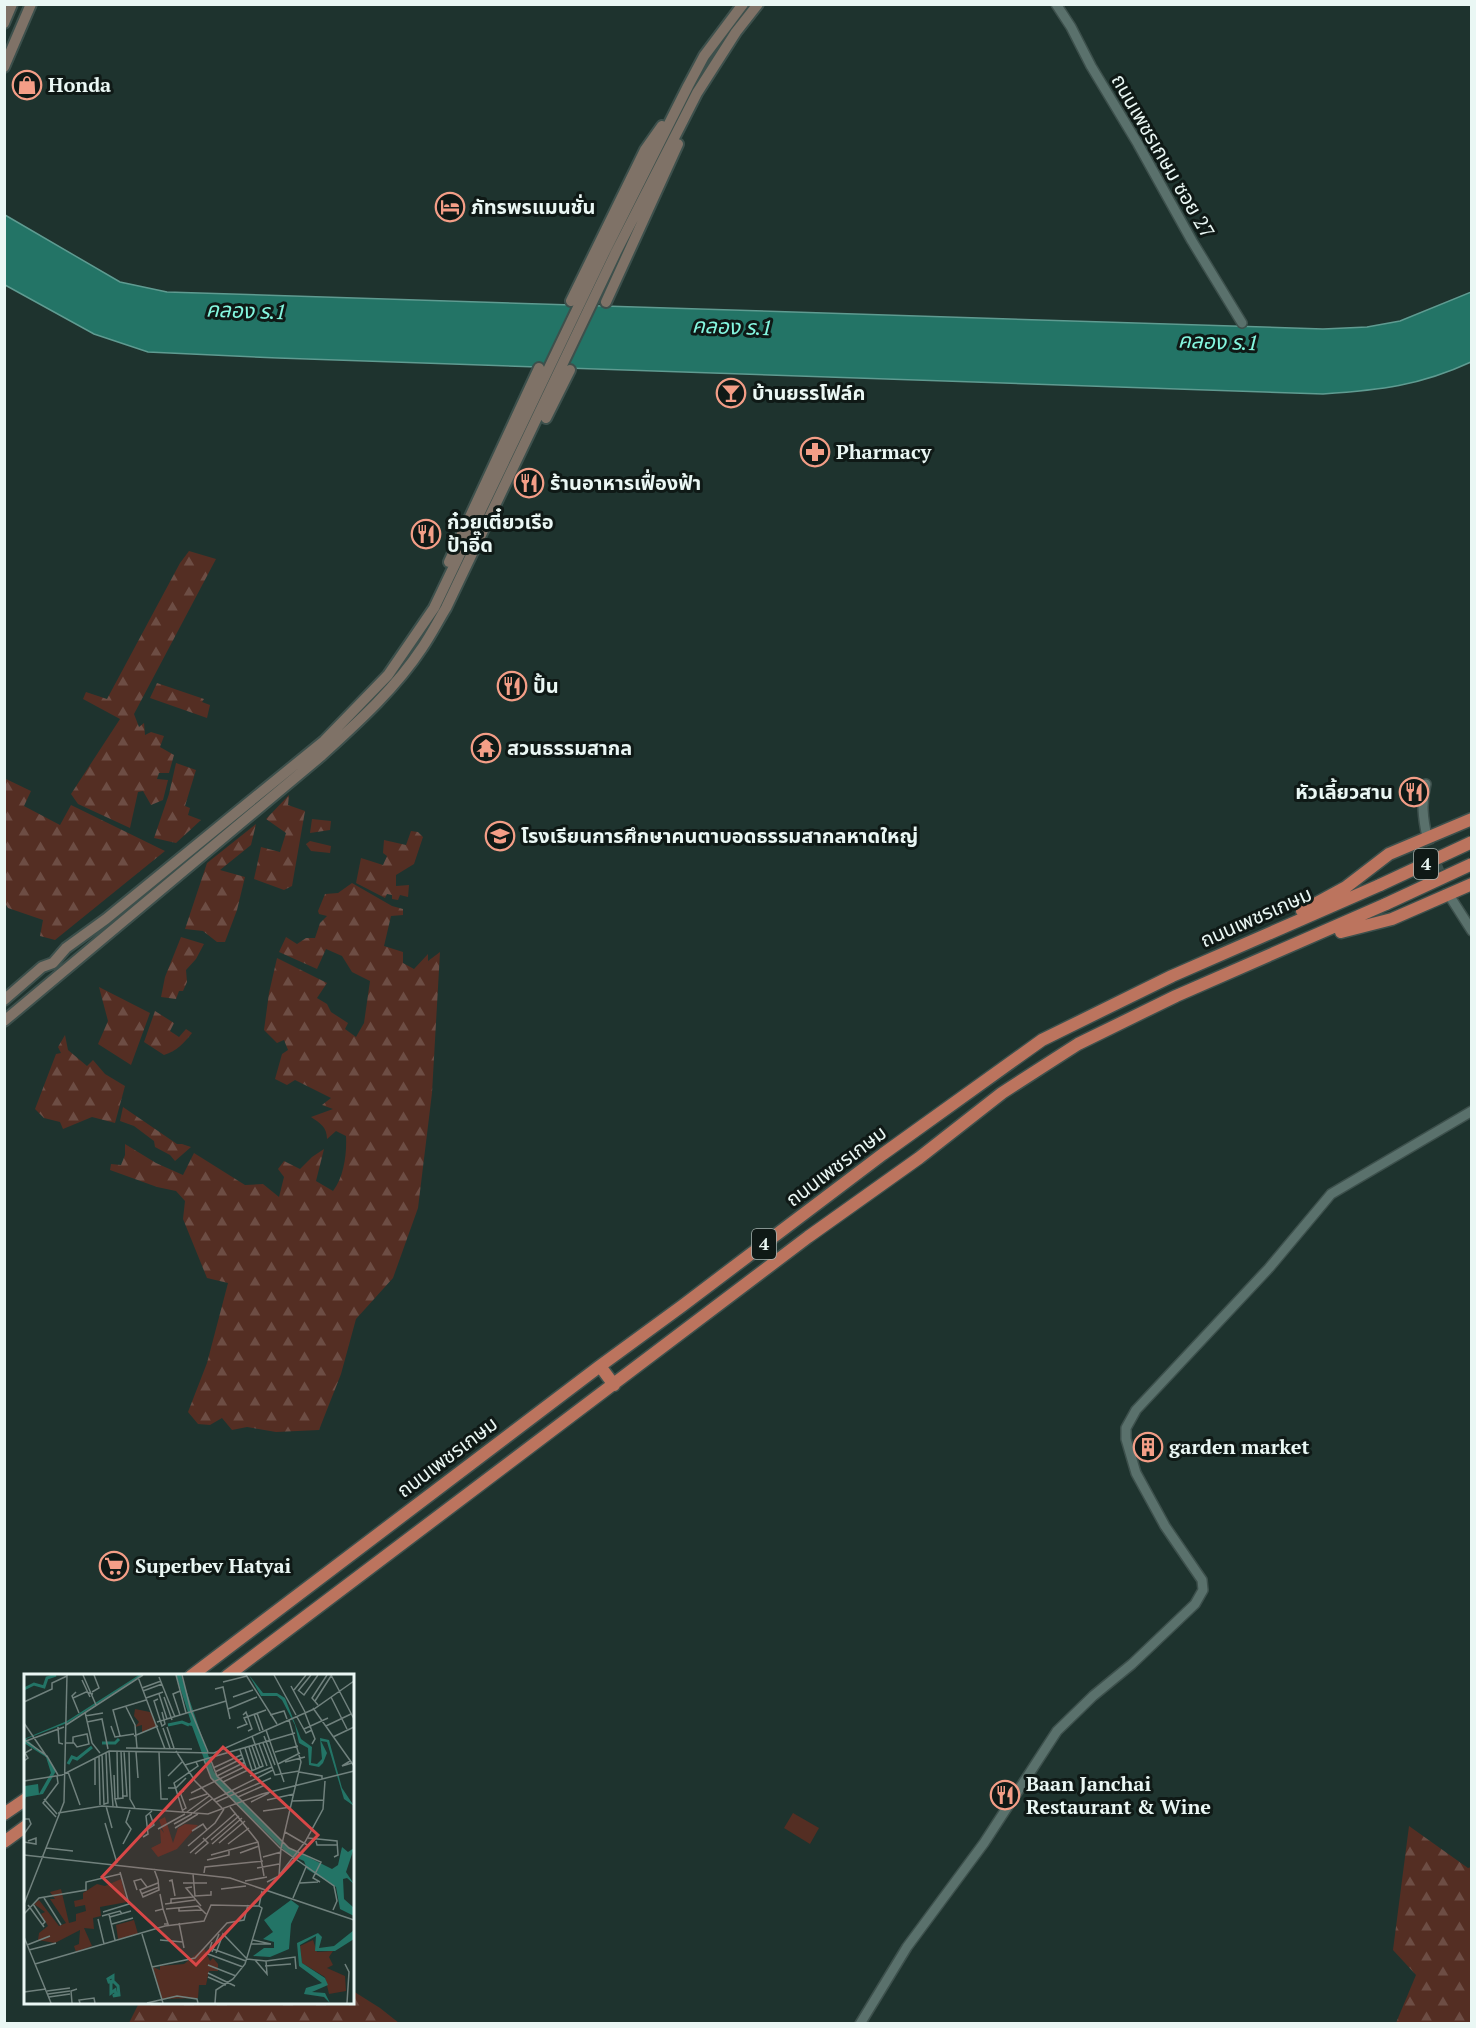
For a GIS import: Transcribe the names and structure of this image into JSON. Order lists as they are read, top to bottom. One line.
{"streets":{"highway":["4","ถนนเพชรเกษม"],"street":["ถนนเพชรเกษม ซอย 27"]},"water":["คลอง ร.1"],"places":{"shop":["Honda"],"hotel":["ภัทรพรแมนชั่น"],"bar":["บ้านยรรโฟล์ค"],"pharmacy":["Pharmacy"],"restaurant":["ร้านอาหารเฟื่องฟ้า","ก๋วยเตี๋ยวเรือ ป้าอี๊ด","ปั้น","หัวเลี้ยวสาน","Baan Janchai Restaurant & Wine"],"temple":["สวนธรรมสากล"],"school or university":["โรงเรียนการศึกษาคนตาบอดธรรมสากลหาดใหญ่"],"building":["garden market"],"supermarket":["Superbev Hatyai"]}}
